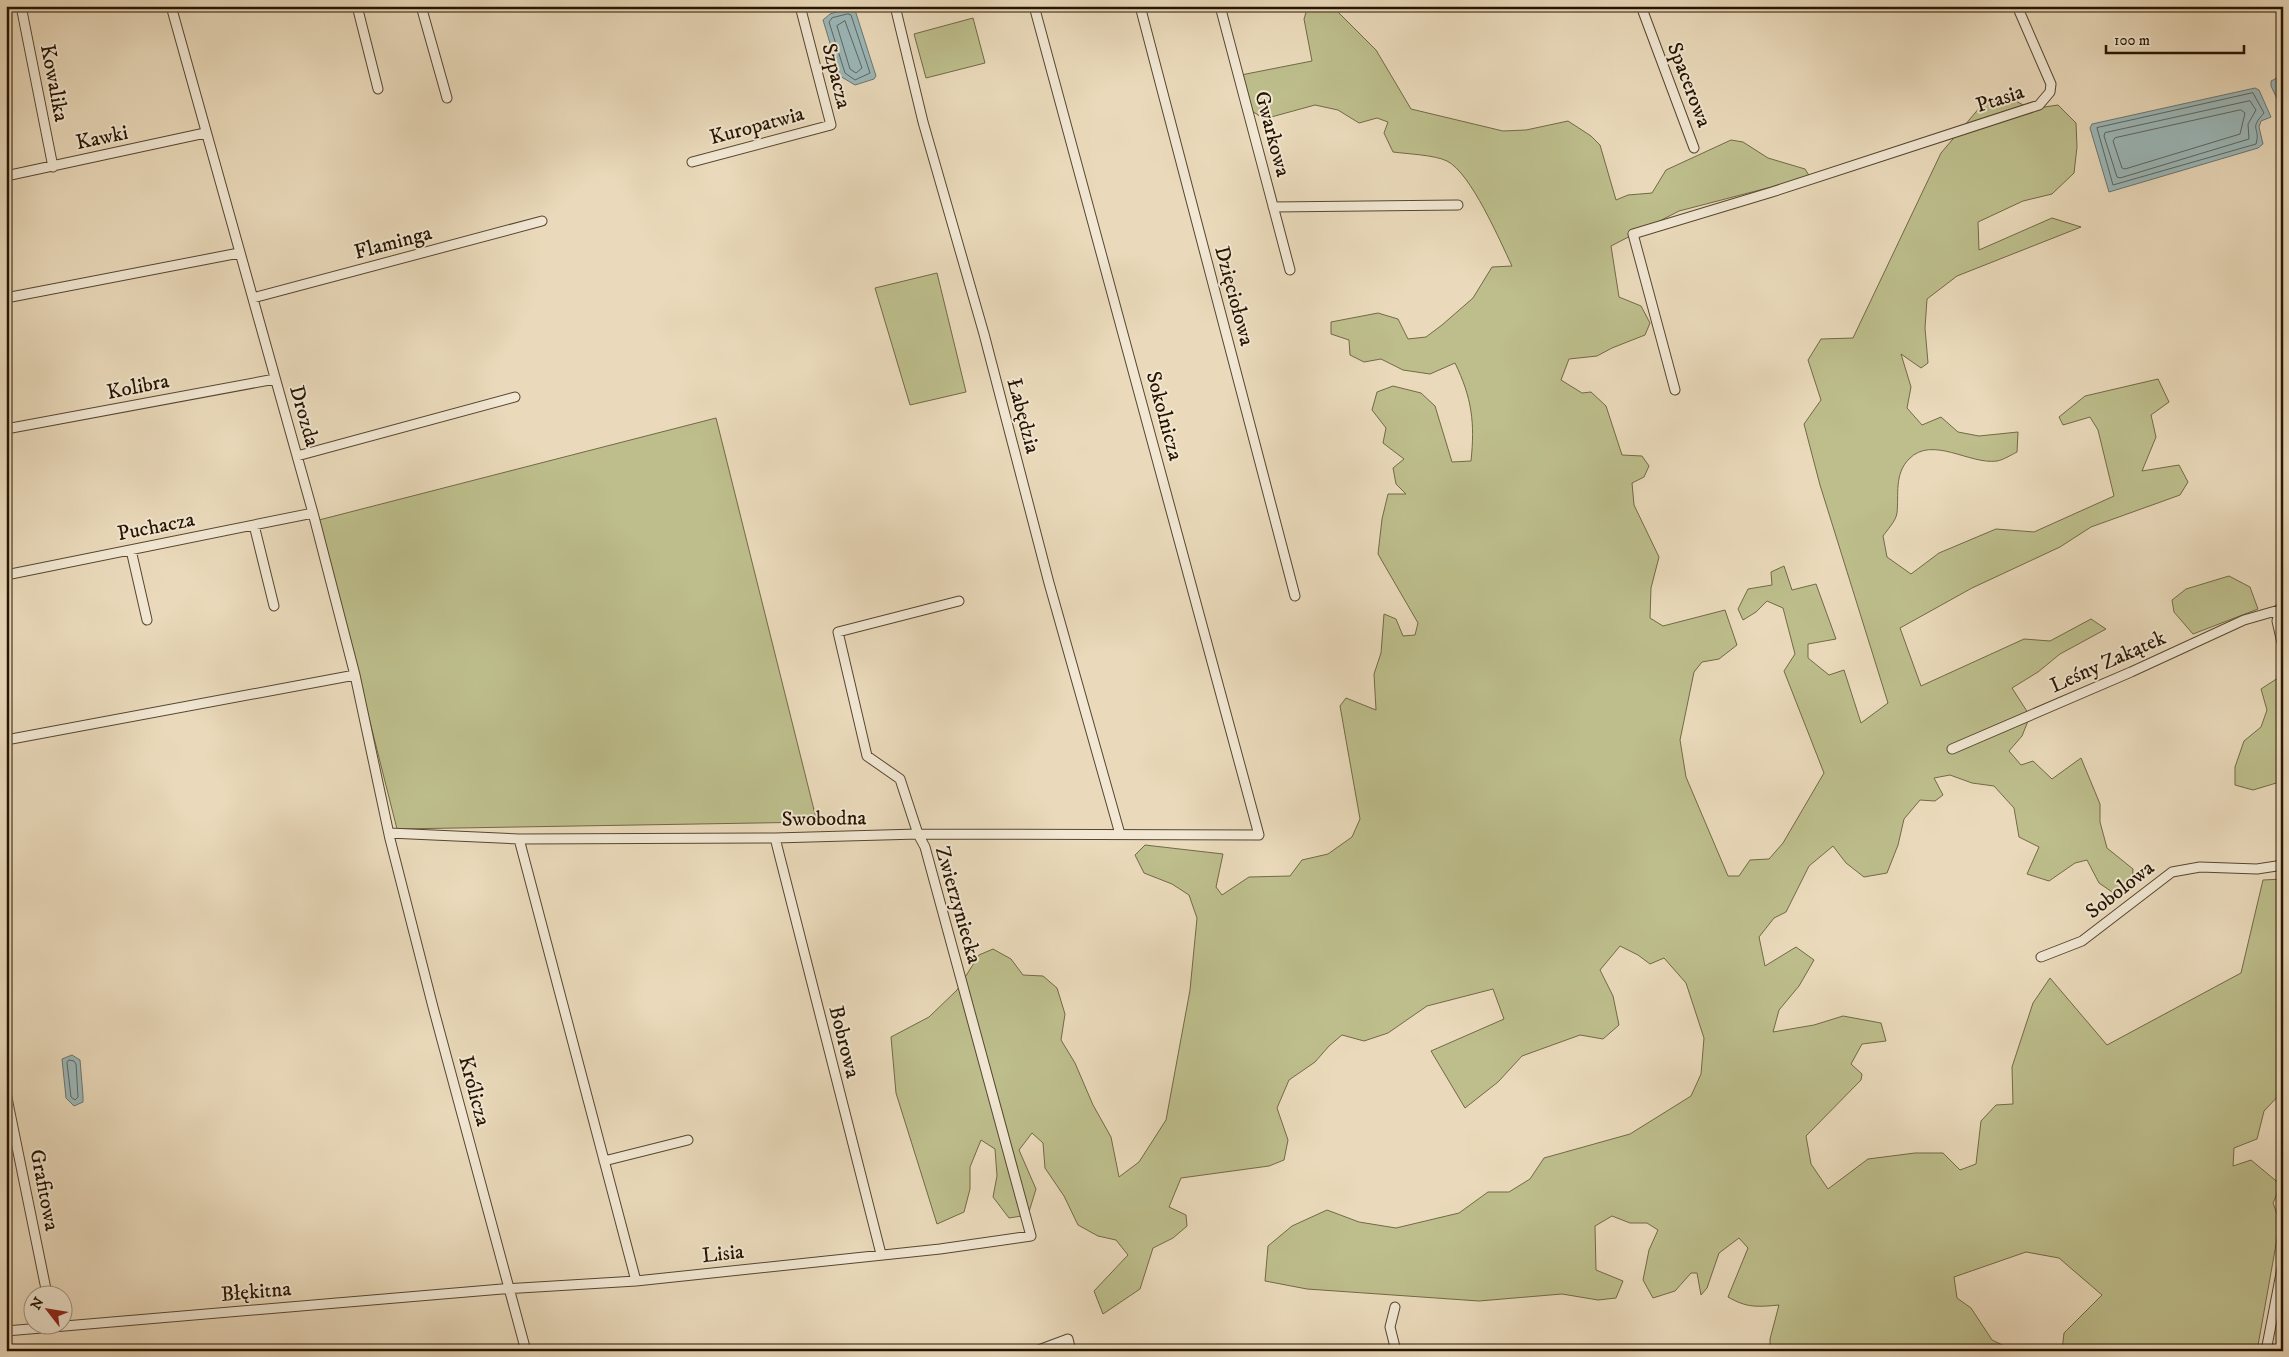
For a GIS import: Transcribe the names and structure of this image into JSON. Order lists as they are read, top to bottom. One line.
{"streets":{"street":["Szpacza","Kowalika","Spacerowa","Ptasia","Kuropatwia","Gwarkowa","Kawki","Flaminga","Dzięciołowa","Kolibra","Drozda","Łabędzia","Sokolnicza","Puchacza","Leśny Zakątek","Swobodna","Sobolowa","Zwierzyniecka","Bobrowa","Królicza","Grafitowa","Lisia","Błękitna"]},"crossings":[["Szpacza","Kuropatwia"],["Kowalika","Kawki"],["Kawki","Drozda"],["Flaminga","Drozda"],["Kolibra","Drozda"],["Drozda","Puchacza"],["Drozda","Swobodna"],["Drozda","Królicza"],["Łabędzia","Swobodna"],["Sokolnicza","Swobodna"],["Swobodna","Zwierzyniecka"],["Swobodna","Bobrowa"],["Swobodna","Królicza"],["Zwierzyniecka","Lisia"],["Bobrowa","Lisia"],["Królicza","Lisia"],["Królicza","Błękitna"],["Lisia","Błękitna"]],"scale_bar":"100 m","north":"top left"}
